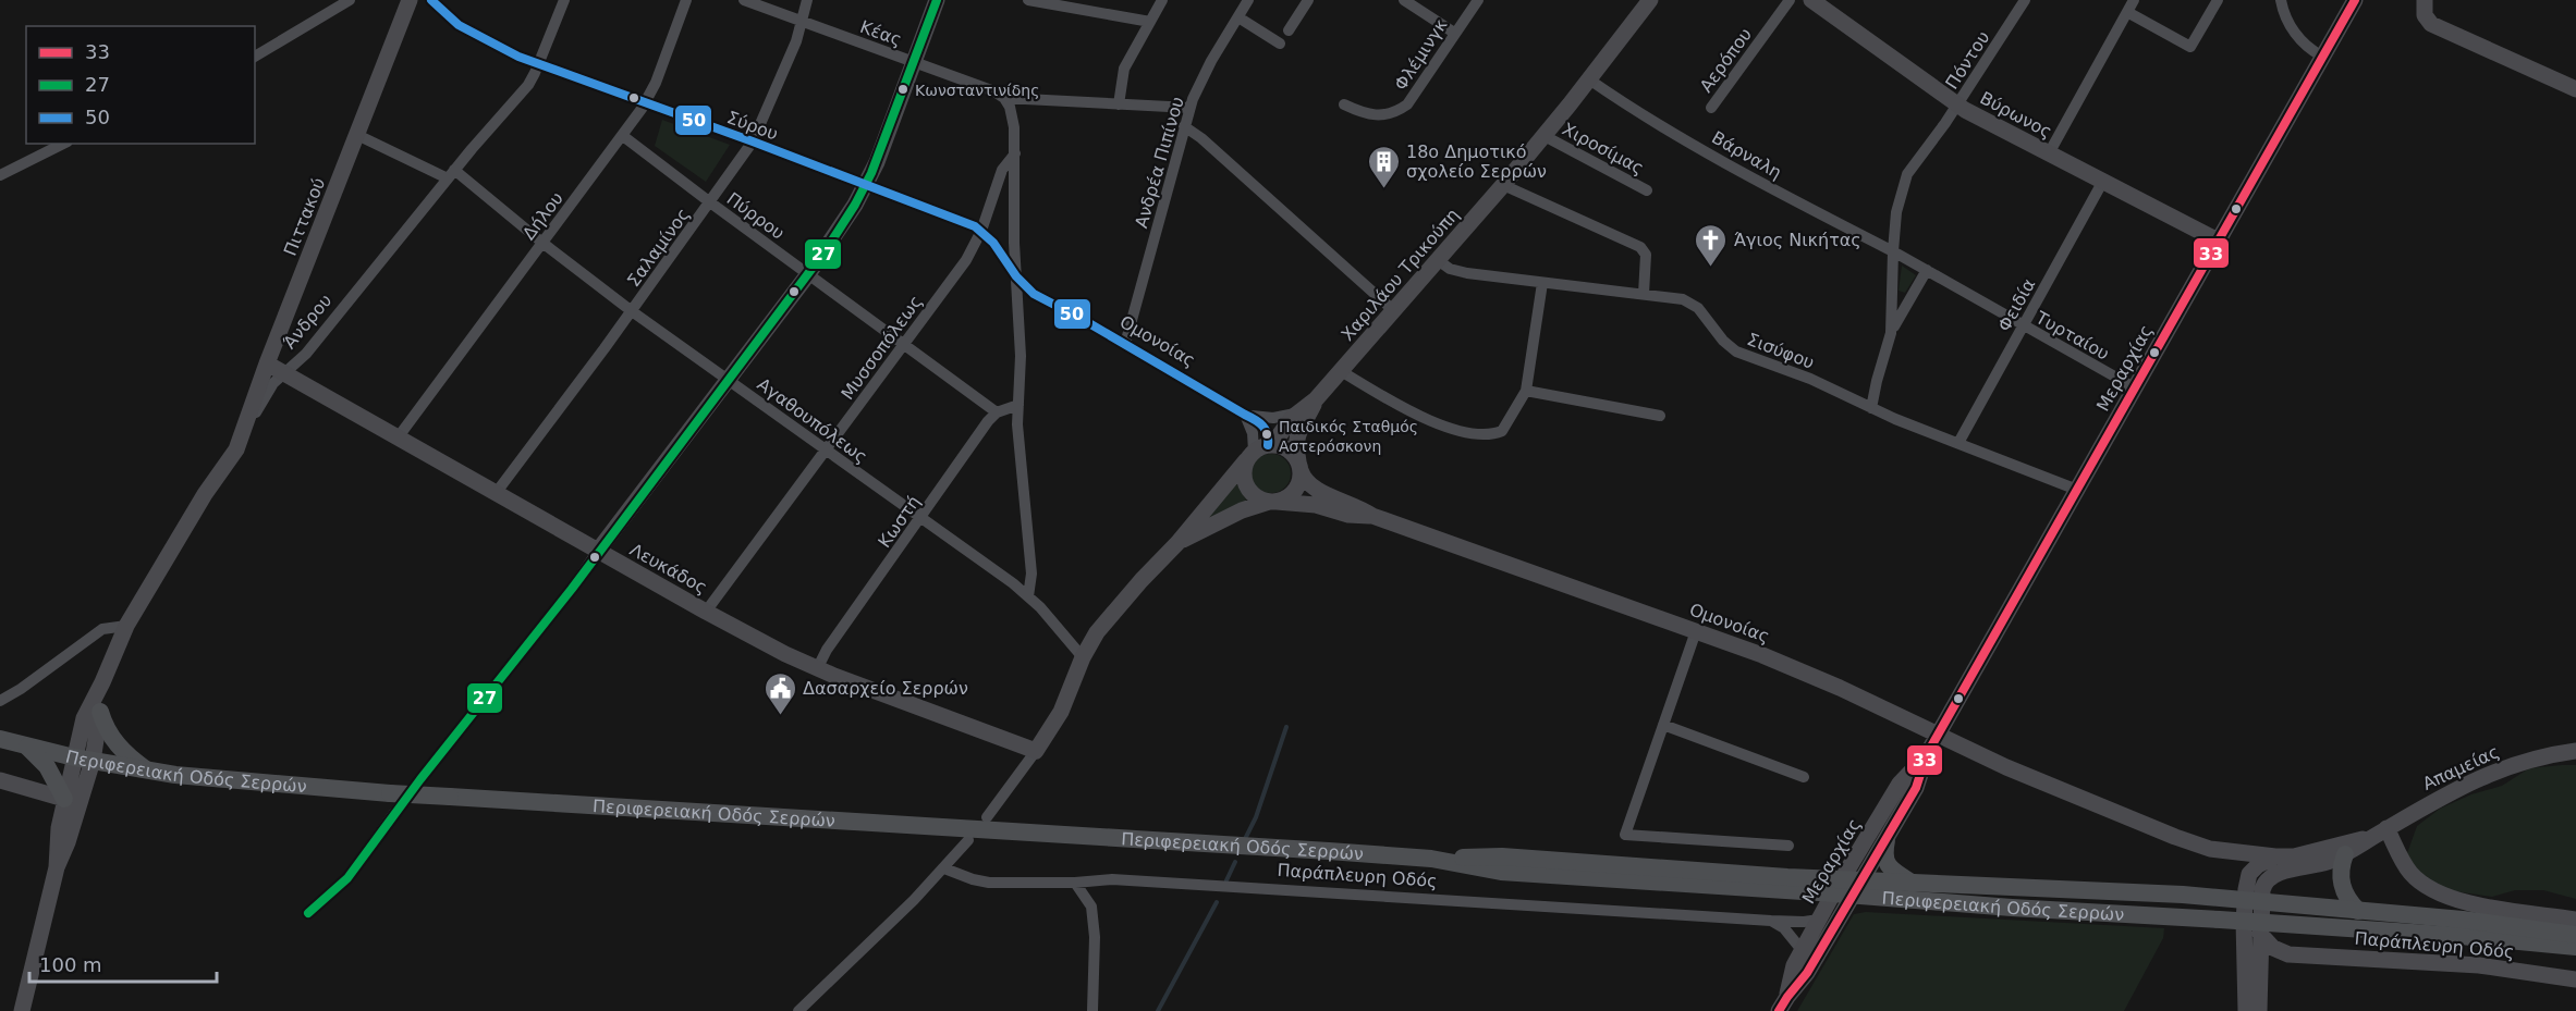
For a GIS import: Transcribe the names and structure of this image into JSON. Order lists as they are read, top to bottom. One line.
{"streets":{"main road":["Περιφερειακή Οδός Σερρών"],"street":["Κέας","Φλέμινγκ","Αερόπου","Πόντου","Βύρωνος","Σύρου","Χιροσίμας","Βάρναλη","Ανδρέα Πιπίνου","Δήλου","Πύρρου","Πιττακού","Σαλαμίνος","Χαριλάου Τρικούπη","Φειδία","Άνδρου","Τυρταίου","Ομονοίας","Μυσσοπόλεως","Σισύφου","Μεραρχίας","Αγαθουπόλεως","Κωστή","Λευκάδος","Απαμείας","Παράπλευρη Οδός"]},"crossings":[["Κέας","Σαλαμίνος"],["Πόντου","Βύρωνος"],["Βύρωνος","Φειδία"],["Βύρωνος","Μεραρχίας"],["Σύρου","Δήλου"],["Σύρου","Σαλαμίνος"],["Σύρου","Άνδρου"],["Σύρου","Ομονοίας"],["Σύρου","Μυσσοπόλεως"],["Χιροσίμας","Χαριλάου Τρικούπη"],["Βάρναλη","Χαριλάου Τρικούπη"],["Βάρναλη","Τυρταίου"],["Ανδρέα Πιπίνου","Ομονοίας"],["Δήλου","Πύρρου"],["Δήλου","Αγαθουπόλεως"],["Δήλου","Λευκάδος"],["Πύρρου","Σαλαμίνος"],["Πύρρου","Μυσσοπόλεως"],["Πύρρου","Κωστή"],["Πιττακού","Άνδρου"],["Πιττακού","Αγαθουπόλεως"],["Πιττακού","Λευκάδος"],["Σαλαμίνος","Αγαθουπόλεως"],["Σαλαμίνος","Λευκάδος"],["Χαριλάου Τρικούπη","Ομονοίας"],["Χαριλάου Τρικούπη","Σισύφου"],["Χαριλάου Τρικούπη","Αγαθουπόλεως"],["Χαριλάου Τρικούπη","Λευκάδος"],["Φειδία","Τυρταίου"],["Φειδία","Σισύφου"],["Άνδρου","Αγαθουπόλεως"],["Άνδρου","Λευκάδος"],["Τυρταίου","Μεραρχίας"],["Ομονοίας","Μεραρχίας"],["Μυσσοπόλεως","Αγαθουπόλεως"],["Μυσσοπόλεως","Λευκάδος"],["Σισύφου","Μεραρχίας"],["Μεραρχίας","Περιφερειακή Οδός Σερρών"],["Μεραρχίας","Παράπλευρη Οδός"],["Αγαθουπόλεως","Κωστή"],["Κωστή","Λευκάδος"],["Απαμείας","Περιφερειακή Οδός Σερρών"]],"places":{"other":["Κωνσταντινίδης","Παιδικός Σταθμός Αστερόσκονη"],"building":["18ο Δημοτικό σχολείο Σερρών"],"church":["Άγιος Νικήτας"],"public building":["Δασαρχείο Σερρών"]},"lines":["transit line 33","transit line 27","transit line 50"],"legend":["33","27","50"],"scale_bar":"100 m"}
